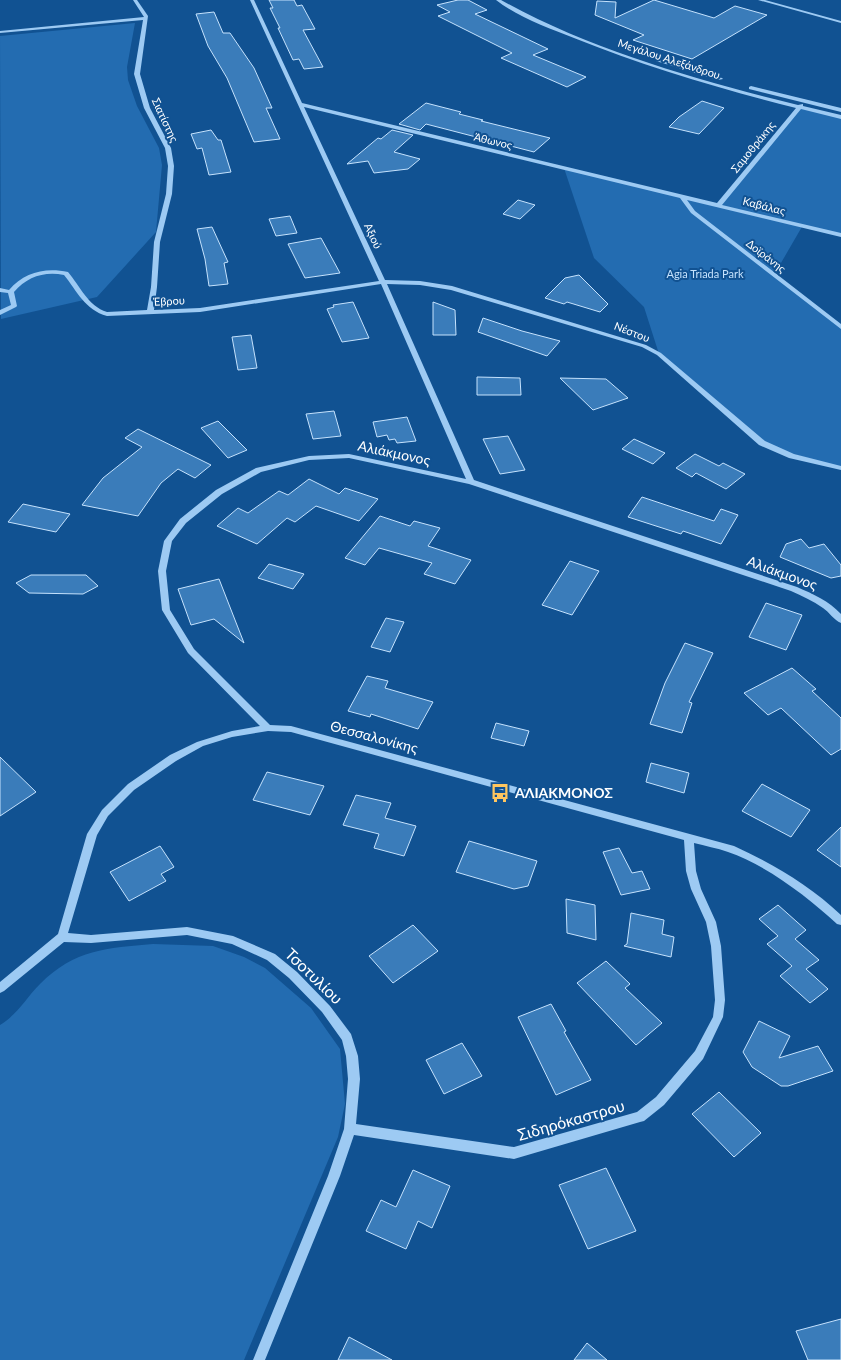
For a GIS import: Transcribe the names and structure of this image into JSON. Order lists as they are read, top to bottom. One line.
{"streets":{"street":["Μεγάλου Αλεξάνδρου","Σιατίστης","Άθωνος","Σαμοθράκης","Καβάλας","Αξιού","Δοϊράνης","Έβρου","Νέστου","Αλιάκμονος","Θεσσαλονίκης","Τσοτυλίου","Σιδηρόκαστρου"]},"crossings":[["Μεγάλου Αλεξάνδρου","Σαμοθράκης"],["Σιατίστης","Έβρου"],["Άθωνος","Καβάλας"],["Άθωνος","Αξιού"],["Άθωνος","Δοϊράνης"],["Σαμοθράκης","Καβάλας"],["Καβάλας","Δοϊράνης"],["Αξιού","Έβρου"],["Αξιού","Νέστου"],["Αξιού","Αλιάκμονος"],["Έβρου","Νέστου"],["Αλιάκμονος","Θεσσαλονίκης"],["Θεσσαλονίκης","Τσοτυλίου"],["Θεσσαλονίκης","Σιδηρόκαστρου"],["Τσοτυλίου","Σιδηρόκαστρου"]],"parks":["Agia Triada Park"],"places":{"bus stop":["ΑΛΙΑΚΜΟΝΟΣ"]}}
